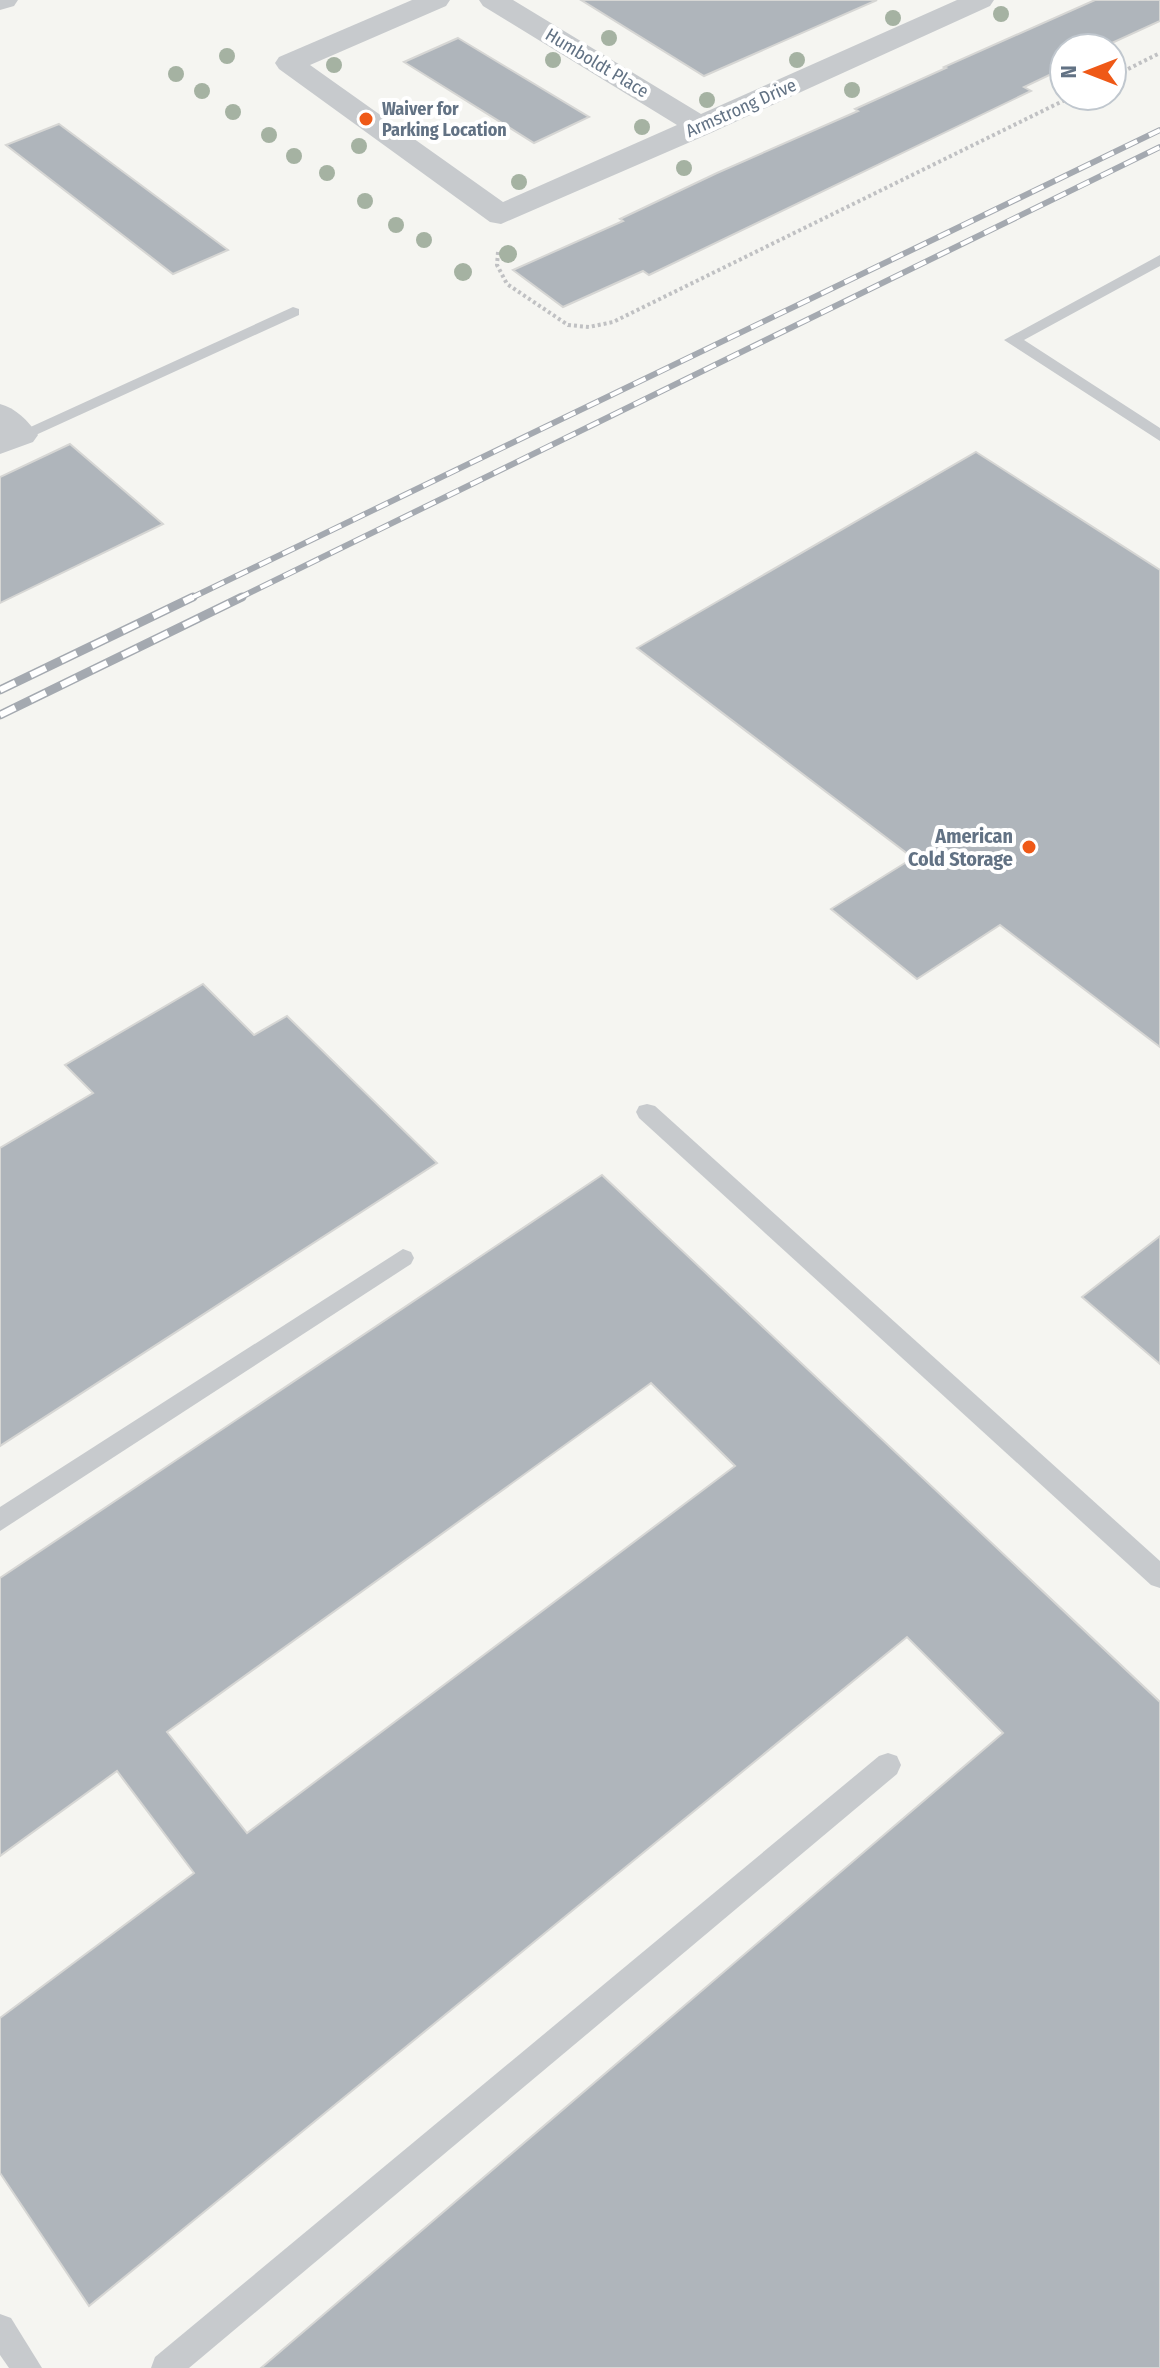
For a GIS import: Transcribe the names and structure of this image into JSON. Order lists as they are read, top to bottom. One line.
{"streets":{"street":["Humboldt Place","Armstrong Drive"]},"crossings":[["Humboldt Place","Armstrong Drive"]],"places":["Waiver for Parking Location","American Cold Storage"],"north":"left"}
